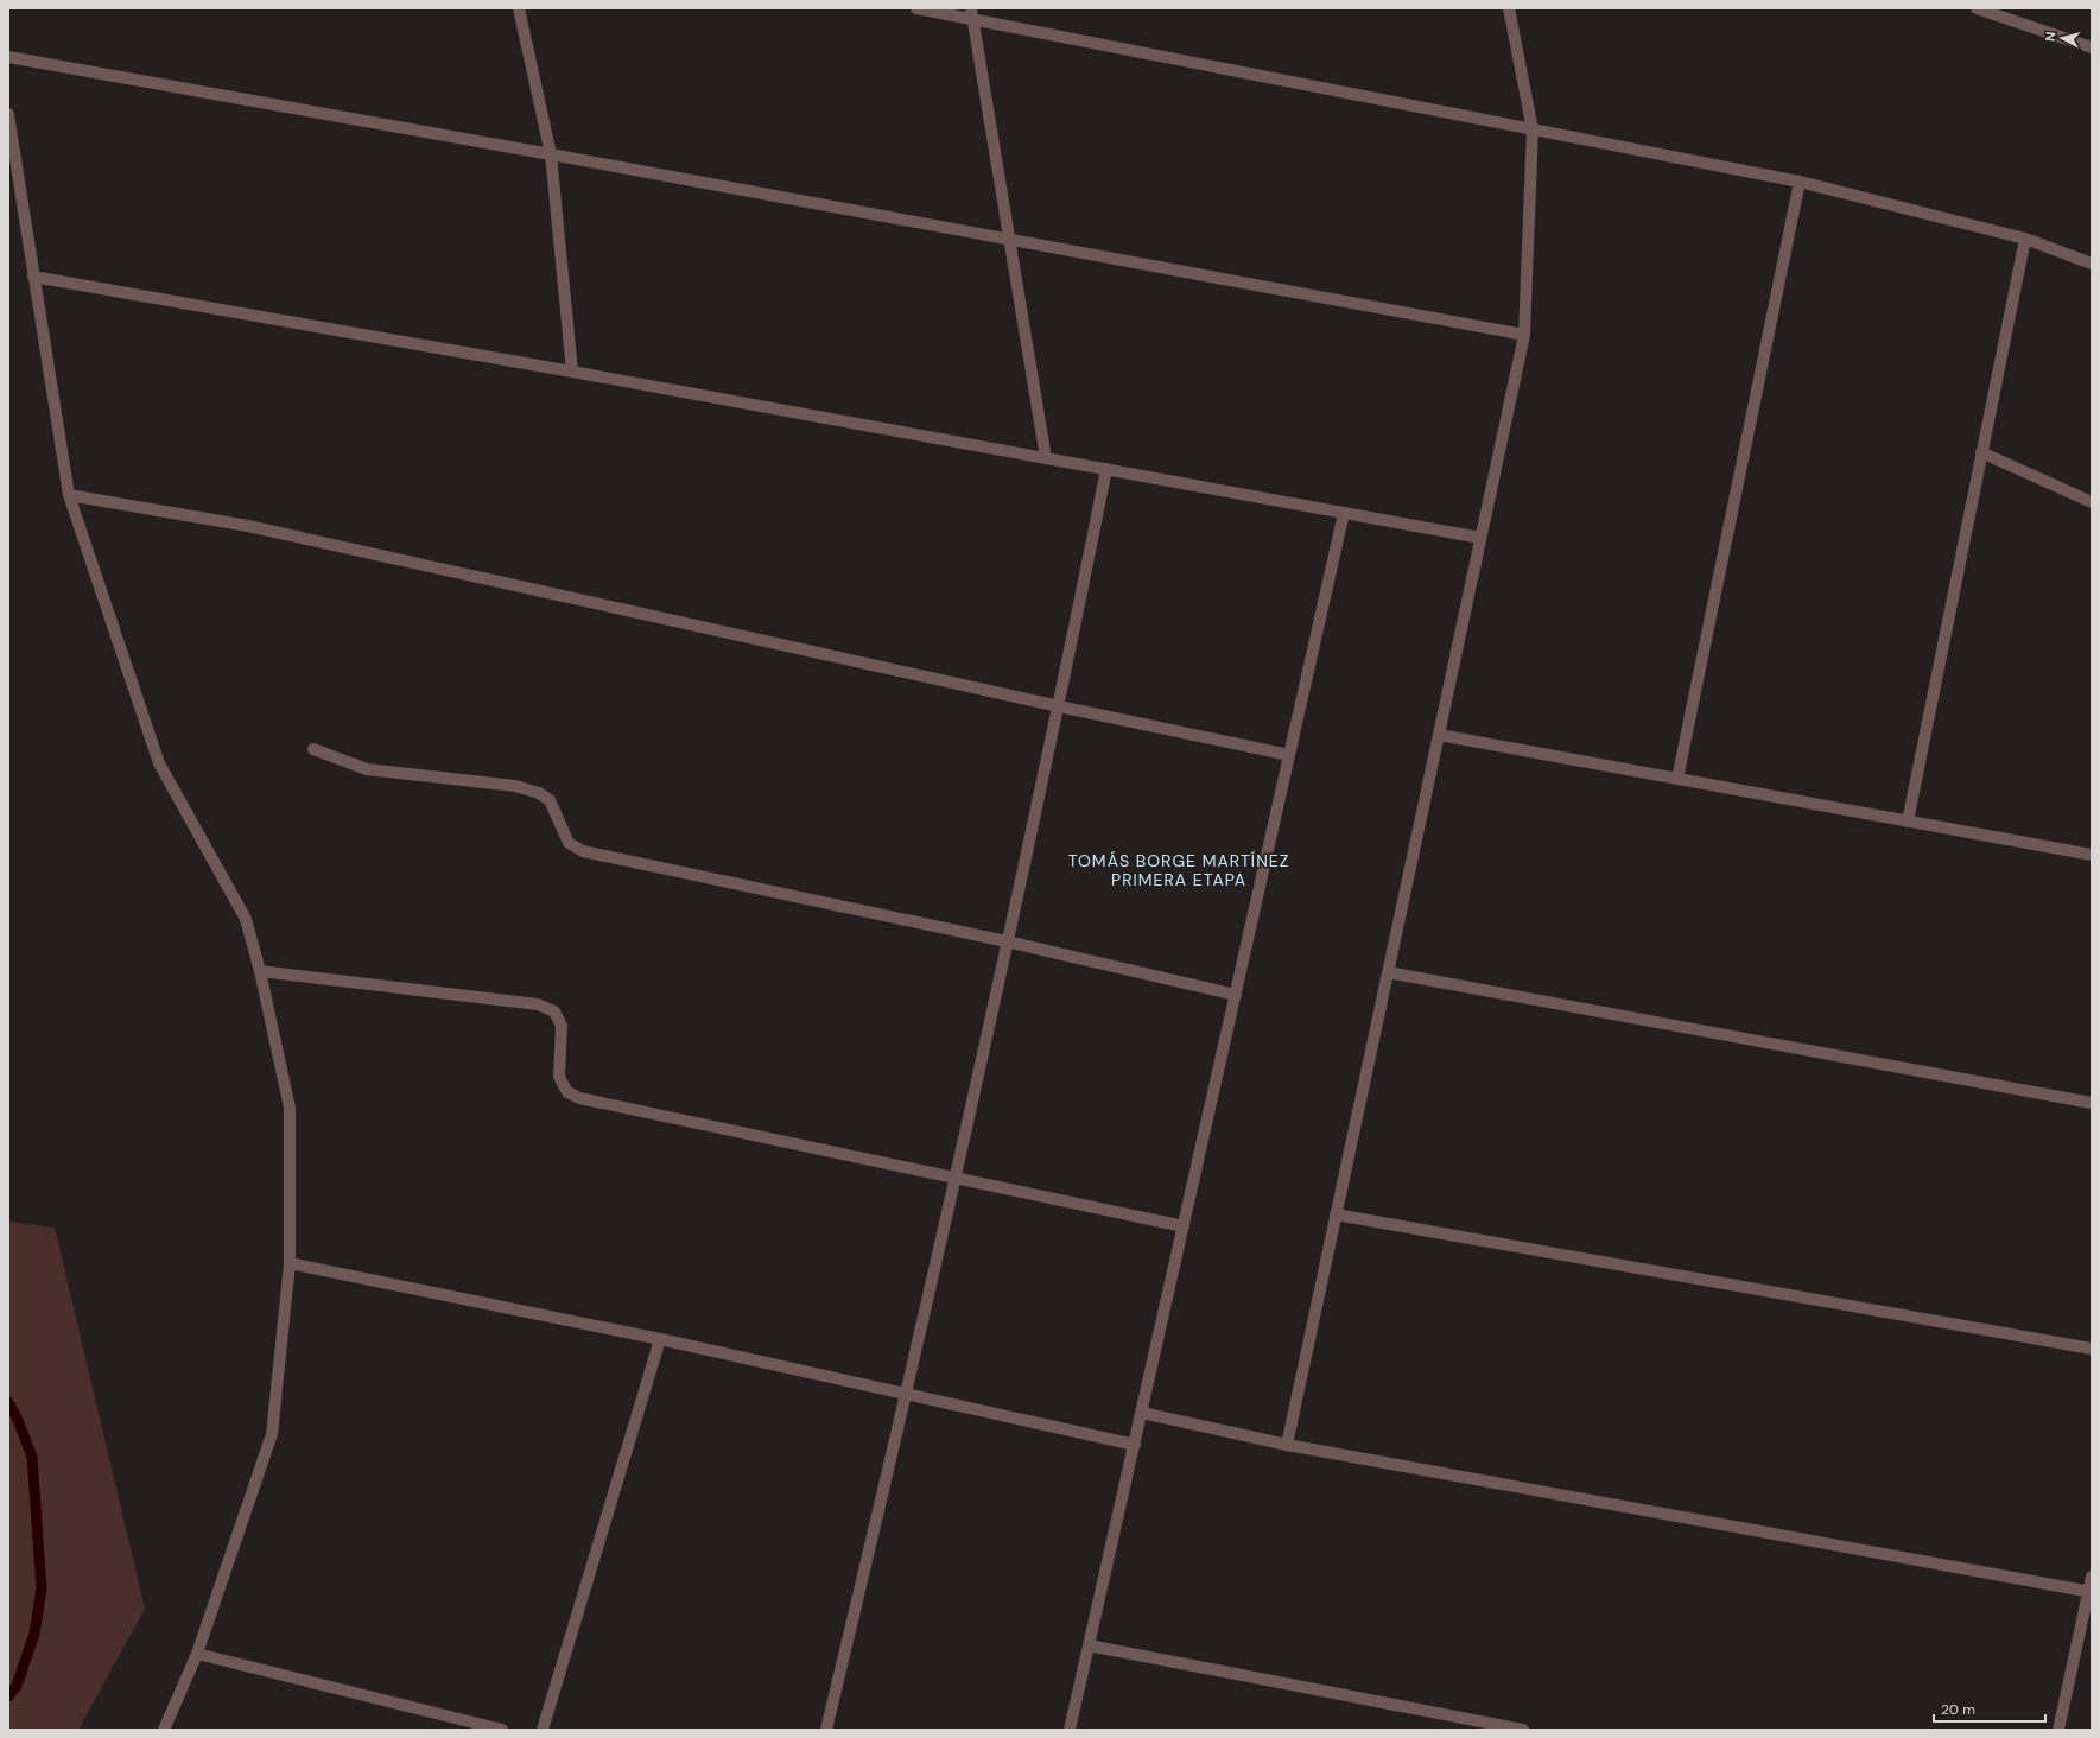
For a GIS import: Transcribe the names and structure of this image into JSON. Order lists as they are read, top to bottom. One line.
{"districts":["TOMÁS BORGE MARTÍNEZ PRIMERA ETAPA"],"scale_bar":"20 m","north":"left"}
